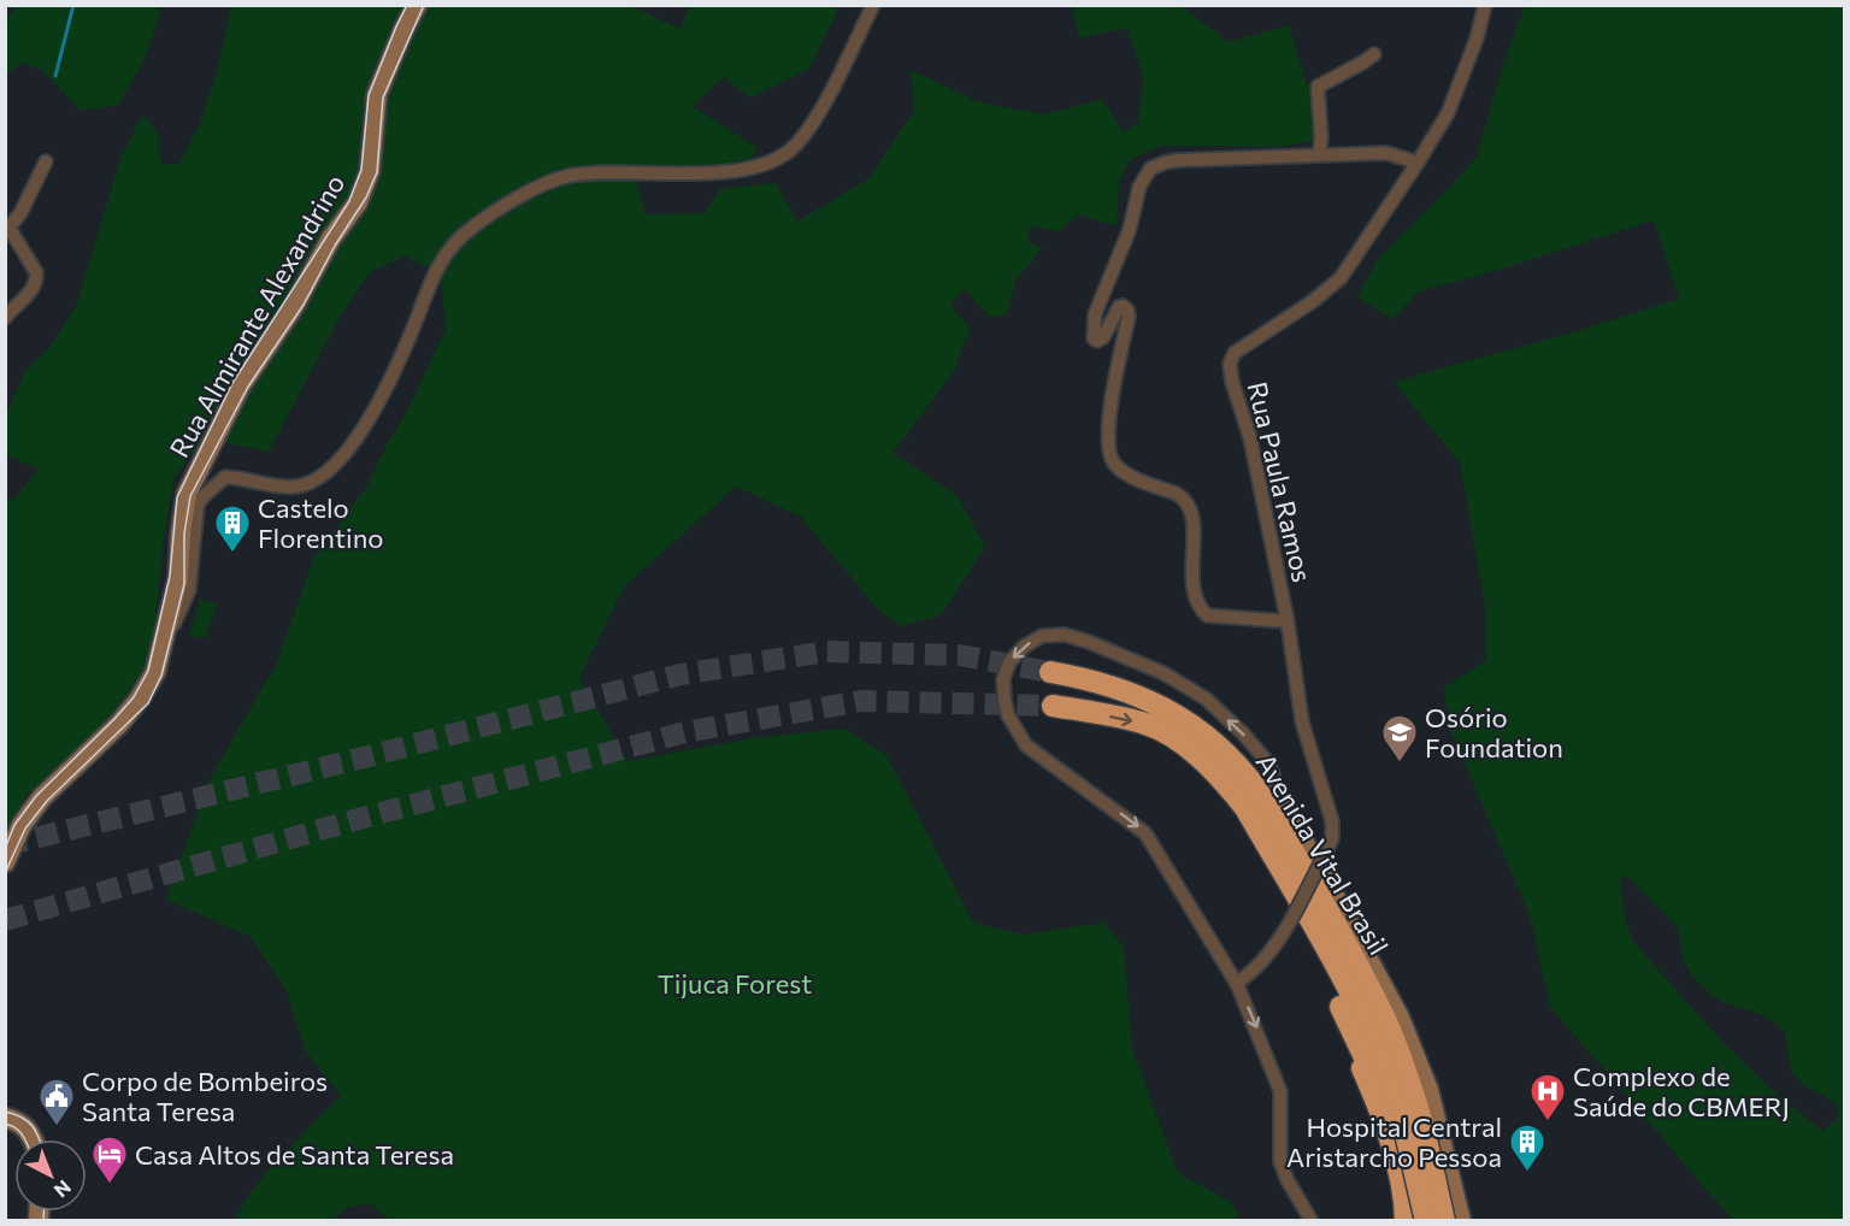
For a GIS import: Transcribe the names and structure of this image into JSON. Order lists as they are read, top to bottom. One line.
{"streets":{"highway":["Avenida Vital Brasil"],"street":["Rua Almirante Alexandrino","Rua Paula Ramos"]},"parks":["Tijuca Forest"],"places":{"building":["Castelo Florentino","Hospital Central Aristarcho Pessoa"],"school or university":["Osório Foundation"],"hospital":["Complexo de Saúde do CBMERJ"],"public building":["Corpo de Bombeiros Santa Teresa"],"hotel":["Casa Altos de Santa Teresa"]},"north":"bottom right"}
